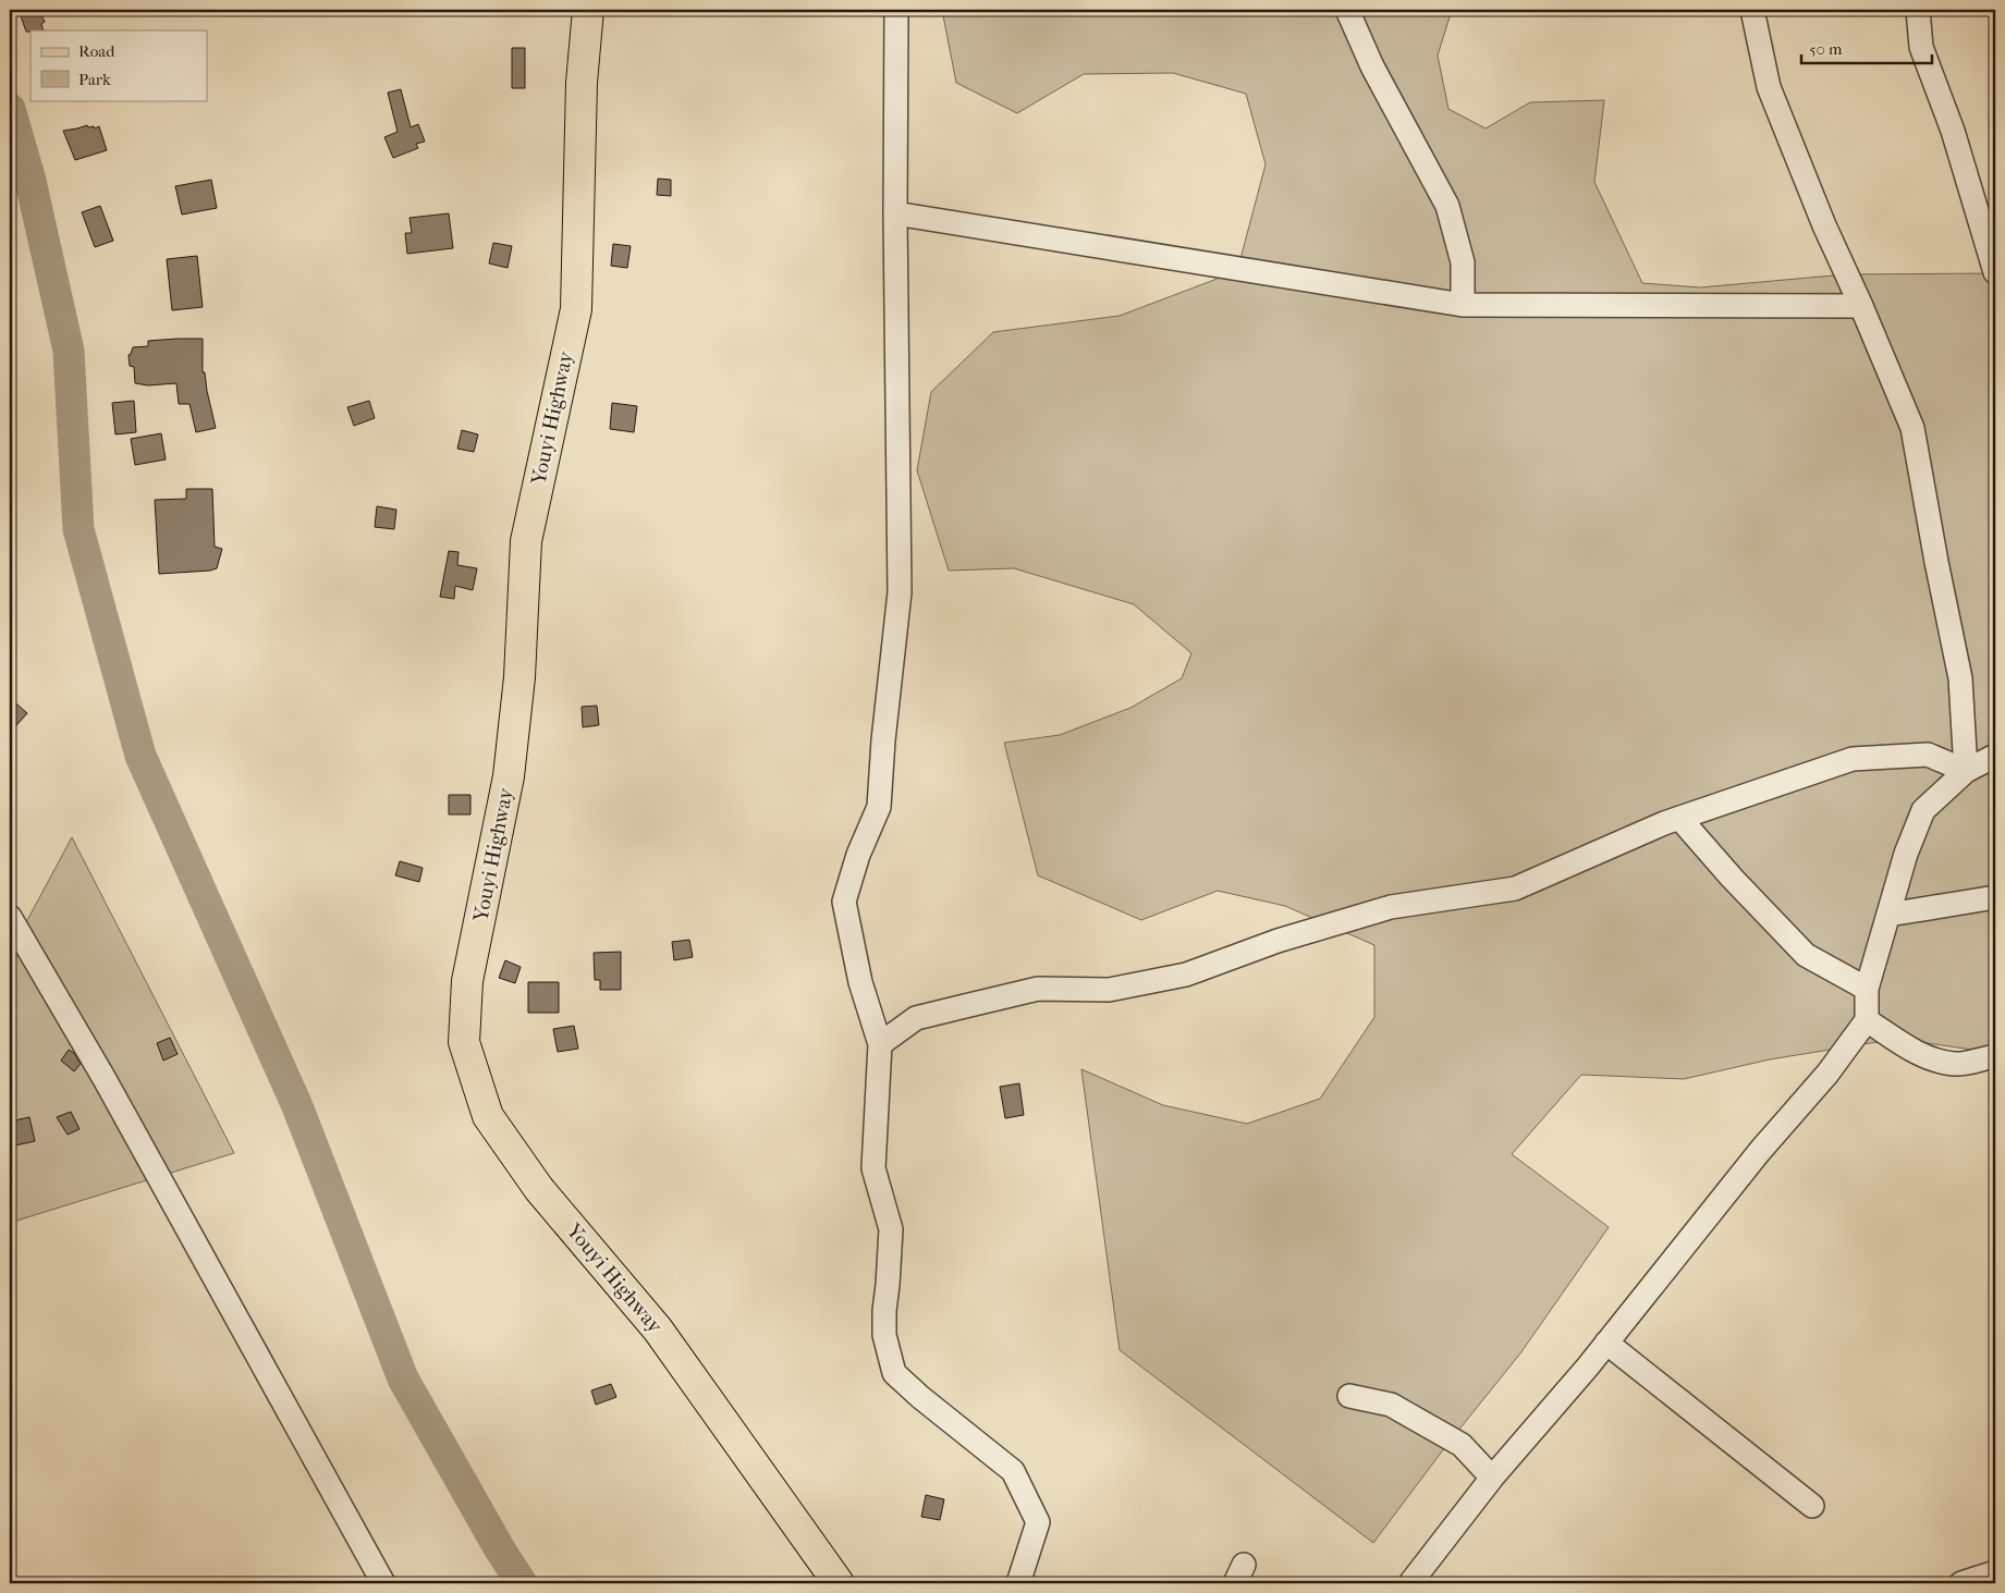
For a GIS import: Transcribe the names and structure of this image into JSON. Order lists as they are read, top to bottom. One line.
{"streets":{"main road":["Youyi Highway"]},"legend":["Road","Park"],"scale_bar":"50 m"}
